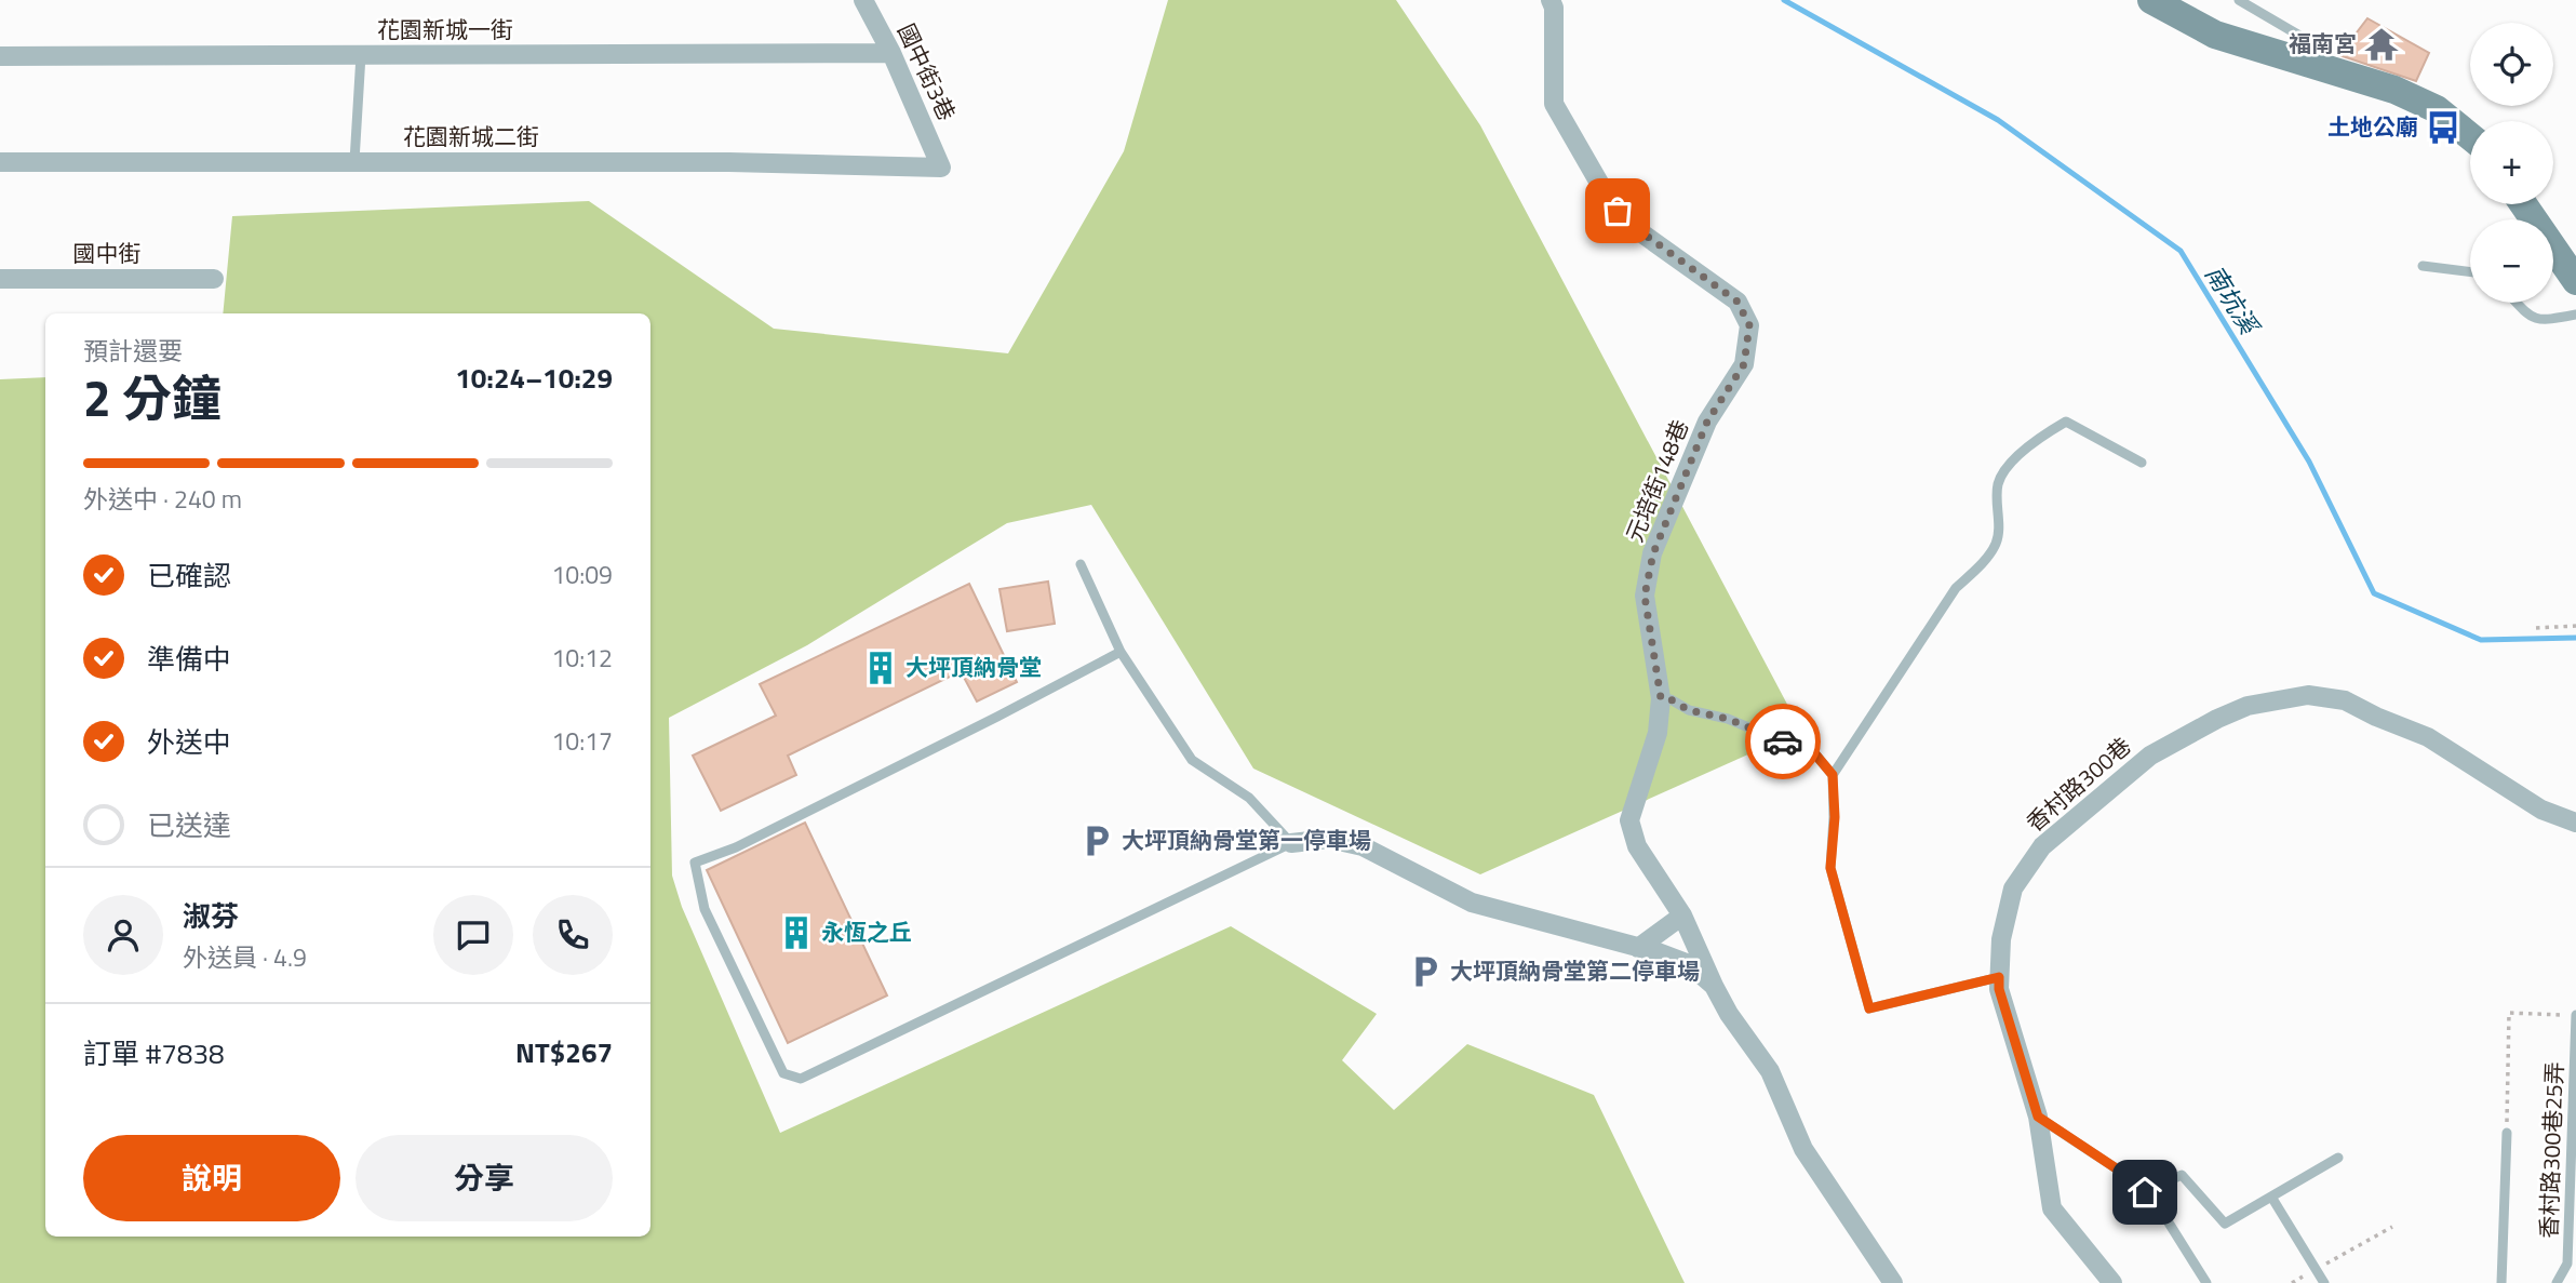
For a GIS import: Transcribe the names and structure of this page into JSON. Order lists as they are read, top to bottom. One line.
{"streets":{"street":["花園新城一街","國中街3巷","花園新城二街","國中街","元培街148巷","香村路300巷"],"lane":["香村路300巷25弄"]},"crossings":[["花園新城一街","國中街3巷"],["國中街3巷","花園新城二街"]],"water":["南坑溪"],"places":{"temple":["福南宮"],"bus stop":["土地公廟"],"building":["大坪頂納骨堂","永恆之丘"],"parking":["大坪頂納骨堂第一停車場","大坪頂納骨堂第二停車場"]},"page":{"map_buttons":["+","−"],"heading":["2 分鐘","預計還要","10:24–10:29"],"panel":["淑芬","外送員 · 4.9","訂單 #7838","NT$267"],"bar":"外送中 · 240 m","list":[["已確認","10:09"],["準備中","10:12"],["外送中","10:17"],"已送達"],"buttons":["說明","分享"]}}
